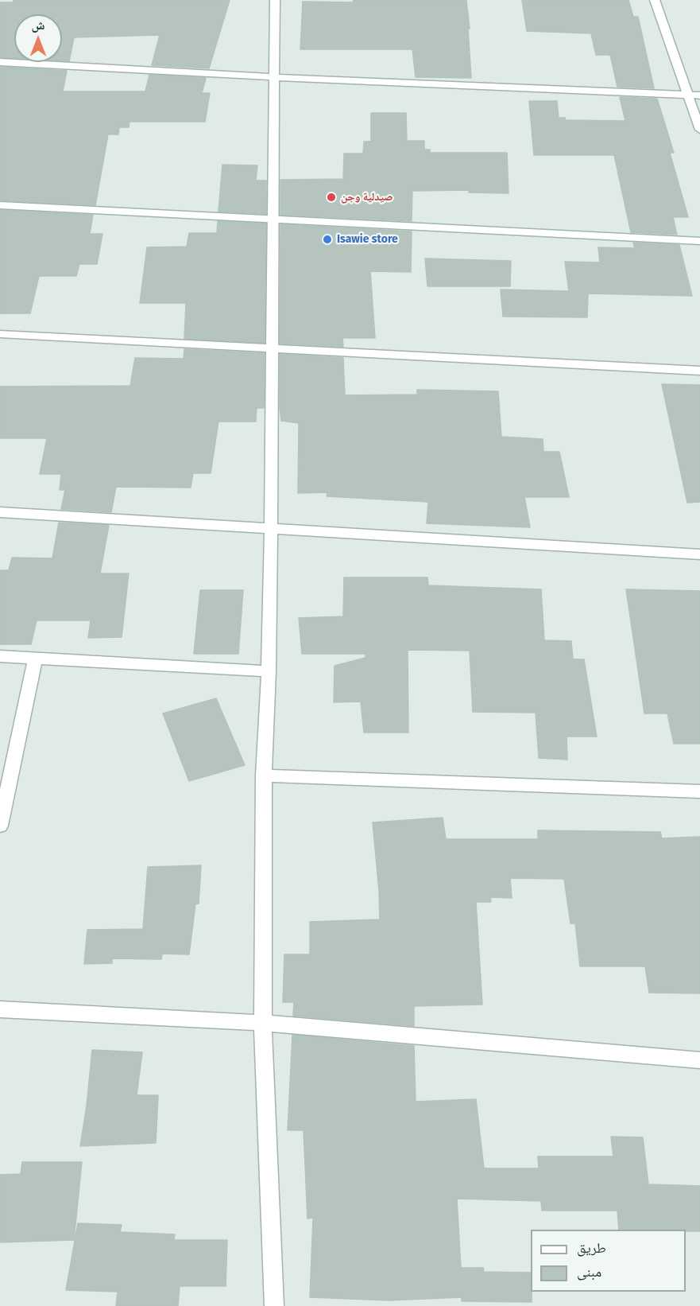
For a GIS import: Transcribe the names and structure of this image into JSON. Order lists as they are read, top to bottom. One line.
{"places":["صيدلية وجن","Isawie store"],"legend":["طريق","مبنى"],"north":"top"}
